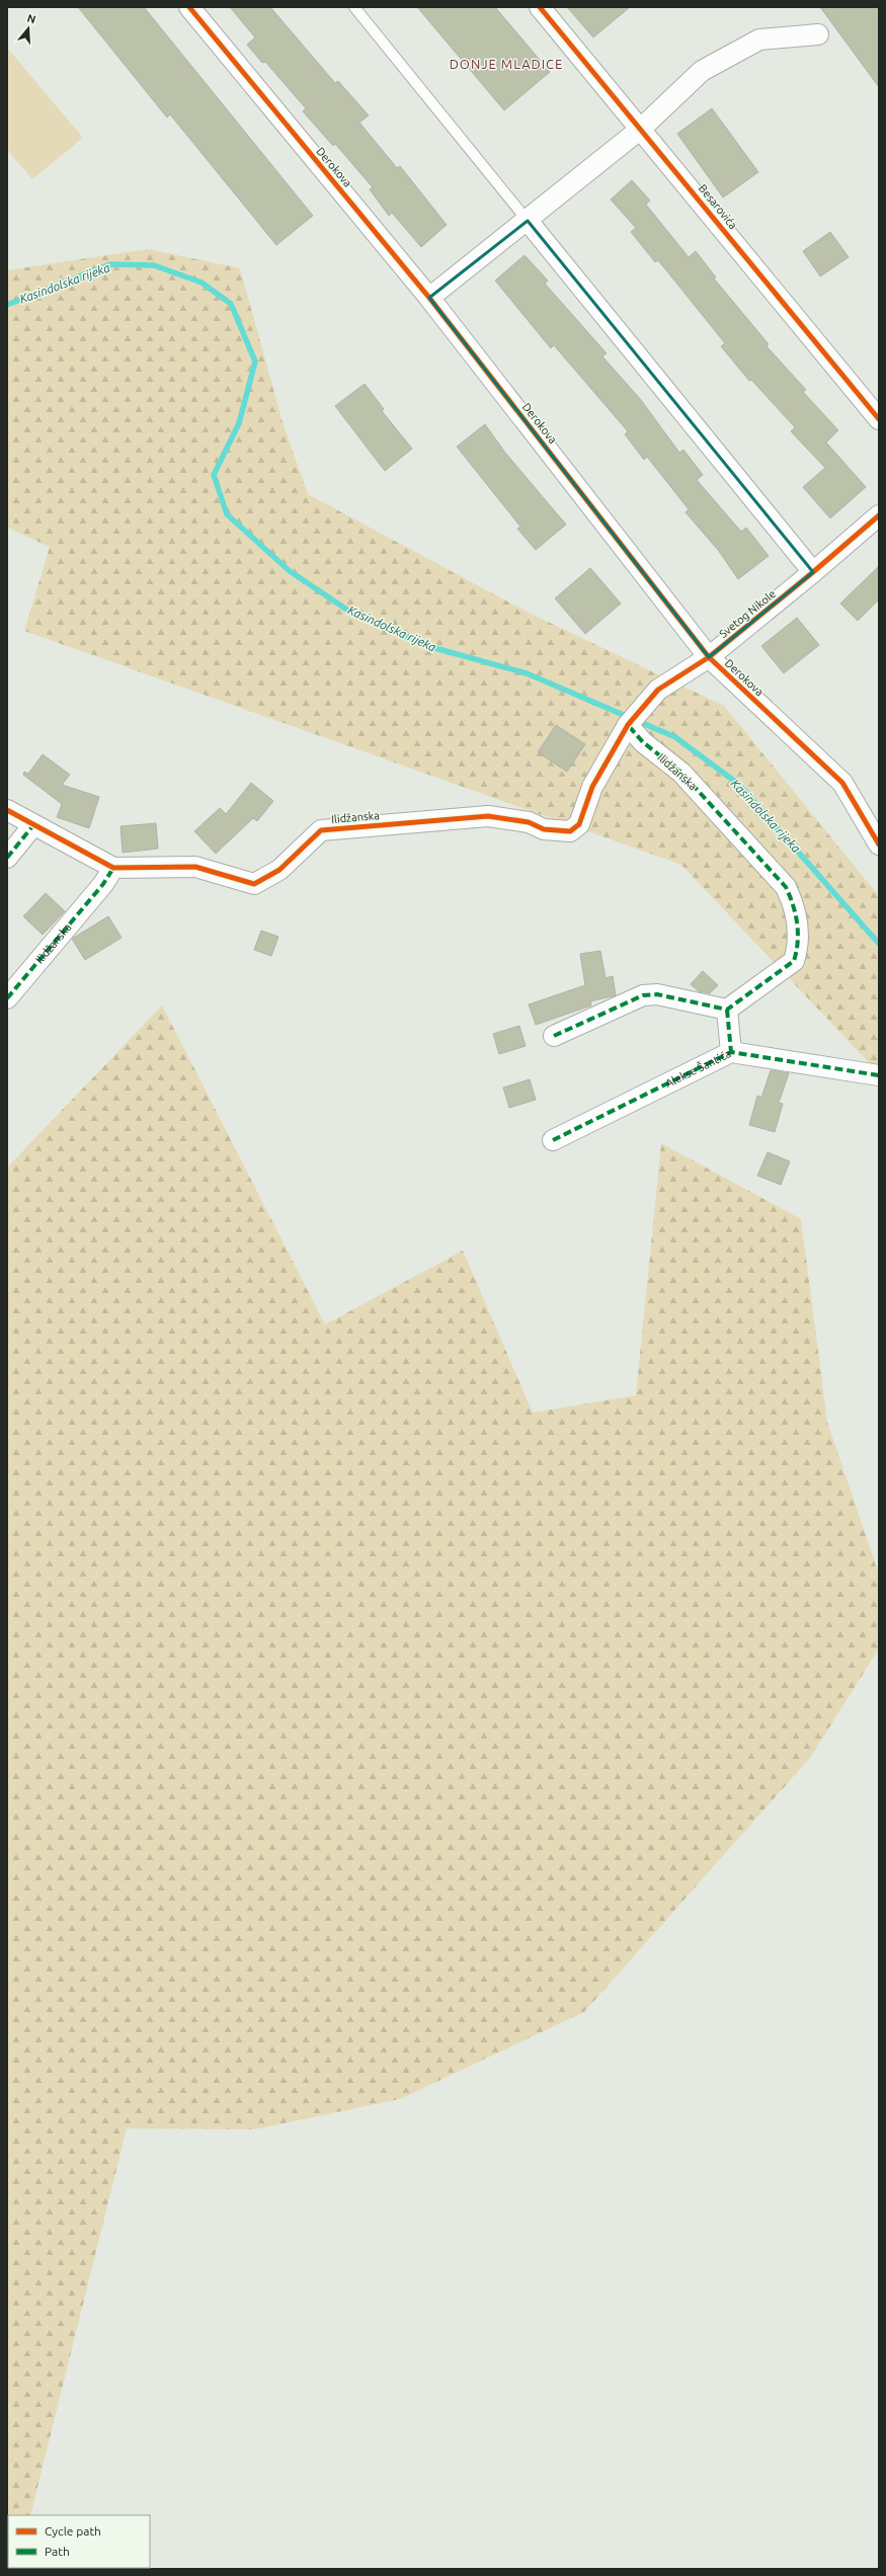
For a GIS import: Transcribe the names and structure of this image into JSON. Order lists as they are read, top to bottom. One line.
{"streets":{"street":["Derokova","Besarovića","Svetog Nikole","Ilidžanska","Alekse Šantića"]},"crossings":[["Derokova","Svetog Nikole"],["Svetog Nikole","Ilidžanska"]],"districts":["DONJE MLADICE"],"water":["Kasindolska rijeka"],"legend":["Cycle path","Path"],"north":"top"}
